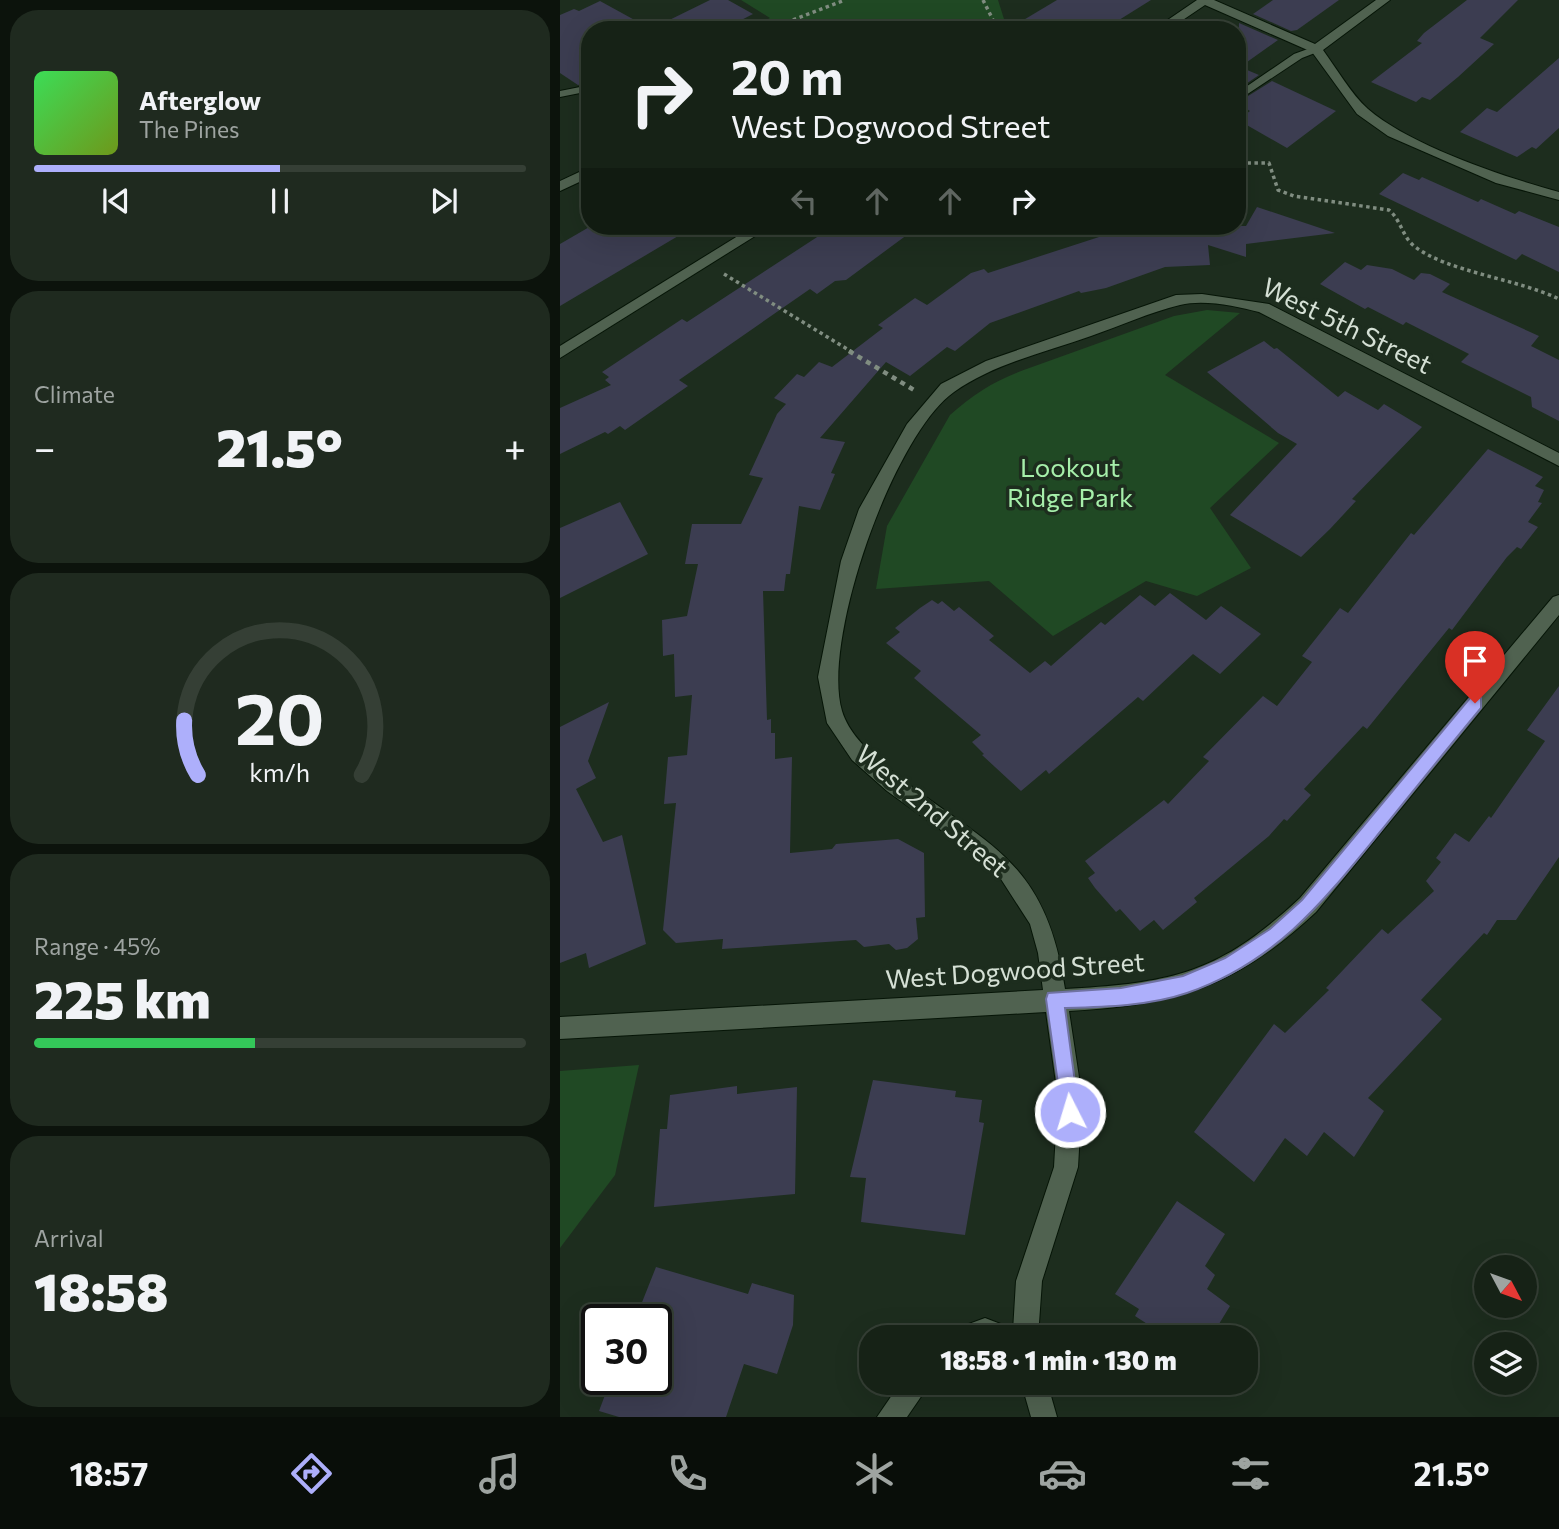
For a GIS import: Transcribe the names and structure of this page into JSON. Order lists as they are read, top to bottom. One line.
{"streets":{"street":["West 5th Street","West 2nd Street","West Dogwood Street"]},"crossings":[["West 5th Street","West 2nd Street"],["West 2nd Street","West Dogwood Street"]],"parks":["Lookout Ridge Park"],"north":"bottom right","page":{"turn":["20 m","West Dogwood Street"],"song":["Afterglow","The Pines"],"tile":["Climate",["Range · 45%","225 km"],["Arrival","18:58"]],"heat":["−","21.5°","+"],"limit":"30","trip":"18:58 · 1 min · 130 m","tabs":["18:57","21.5°"],"gauge":["20","km/h"]}}
